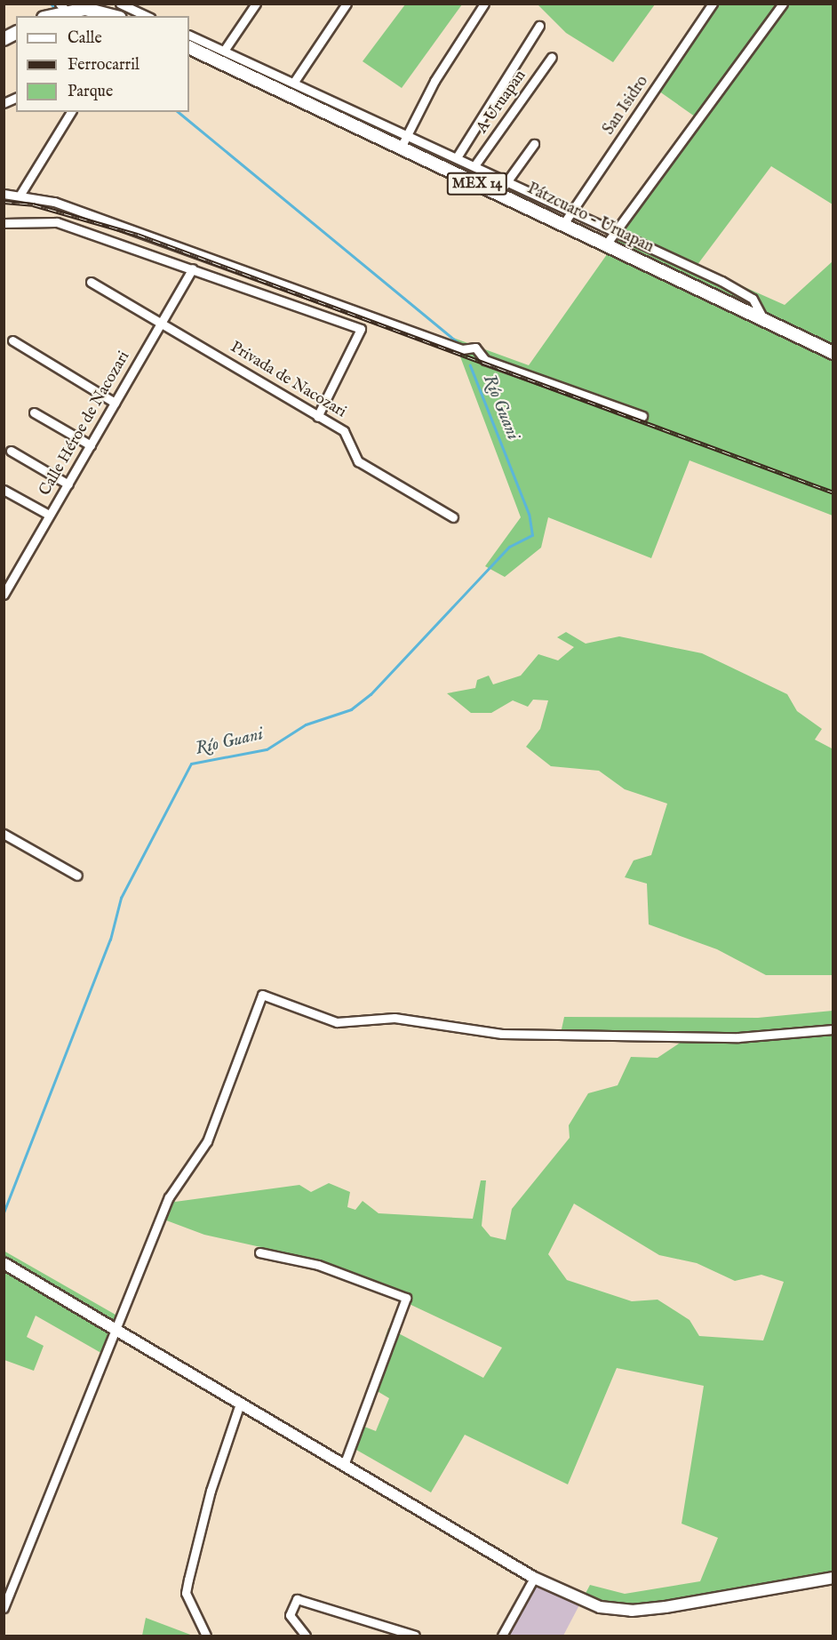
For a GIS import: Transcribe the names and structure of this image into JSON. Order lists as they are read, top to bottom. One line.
{"streets":{"main road":["MEX 14","Pátzcuaro - Uruapan"],"street":["A Uruapan","San Isidro","Privada de Nacozari","Calle Héroe de Nacozari"]},"crossings":[["San Isidro","Pátzcuaro - Uruapan"],["Privada de Nacozari","Calle Héroe de Nacozari"]],"water":["Río Guani"],"legend":["Calle","Ferrocarril","Parque"]}
